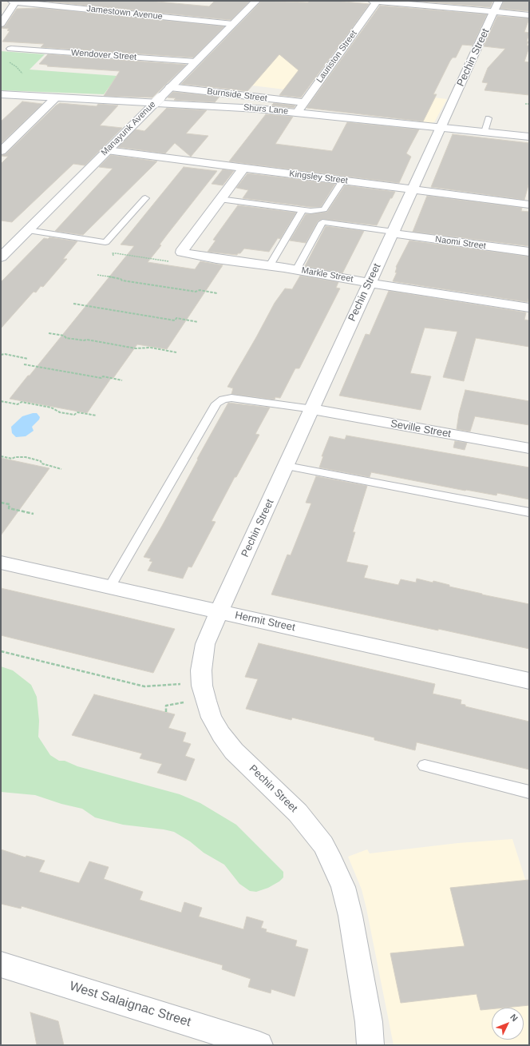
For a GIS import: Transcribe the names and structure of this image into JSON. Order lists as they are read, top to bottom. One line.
{"streets":{"street":["Jamestown Avenue","Wendover Street","Lauriston Street","Pechin Street","Burnside Street","Shurs Lane","Manayunk Avenue","Kingsley Street","Naomi Street","Markle Street","Seville Street","Hermit Street","West Salaignac Street"]},"crossings":[["Jamestown Avenue","Manayunk Avenue"],["Wendover Street","Manayunk Avenue"],["Lauriston Street","Burnside Street"],["Lauriston Street","Shurs Lane"],["Pechin Street","Shurs Lane"],["Pechin Street","Kingsley Street"],["Pechin Street","Naomi Street"],["Pechin Street","Markle Street"],["Pechin Street","Seville Street"],["Pechin Street","Hermit Street"],["Burnside Street","Manayunk Avenue"],["Manayunk Avenue","Kingsley Street"]],"north":"top right"}
